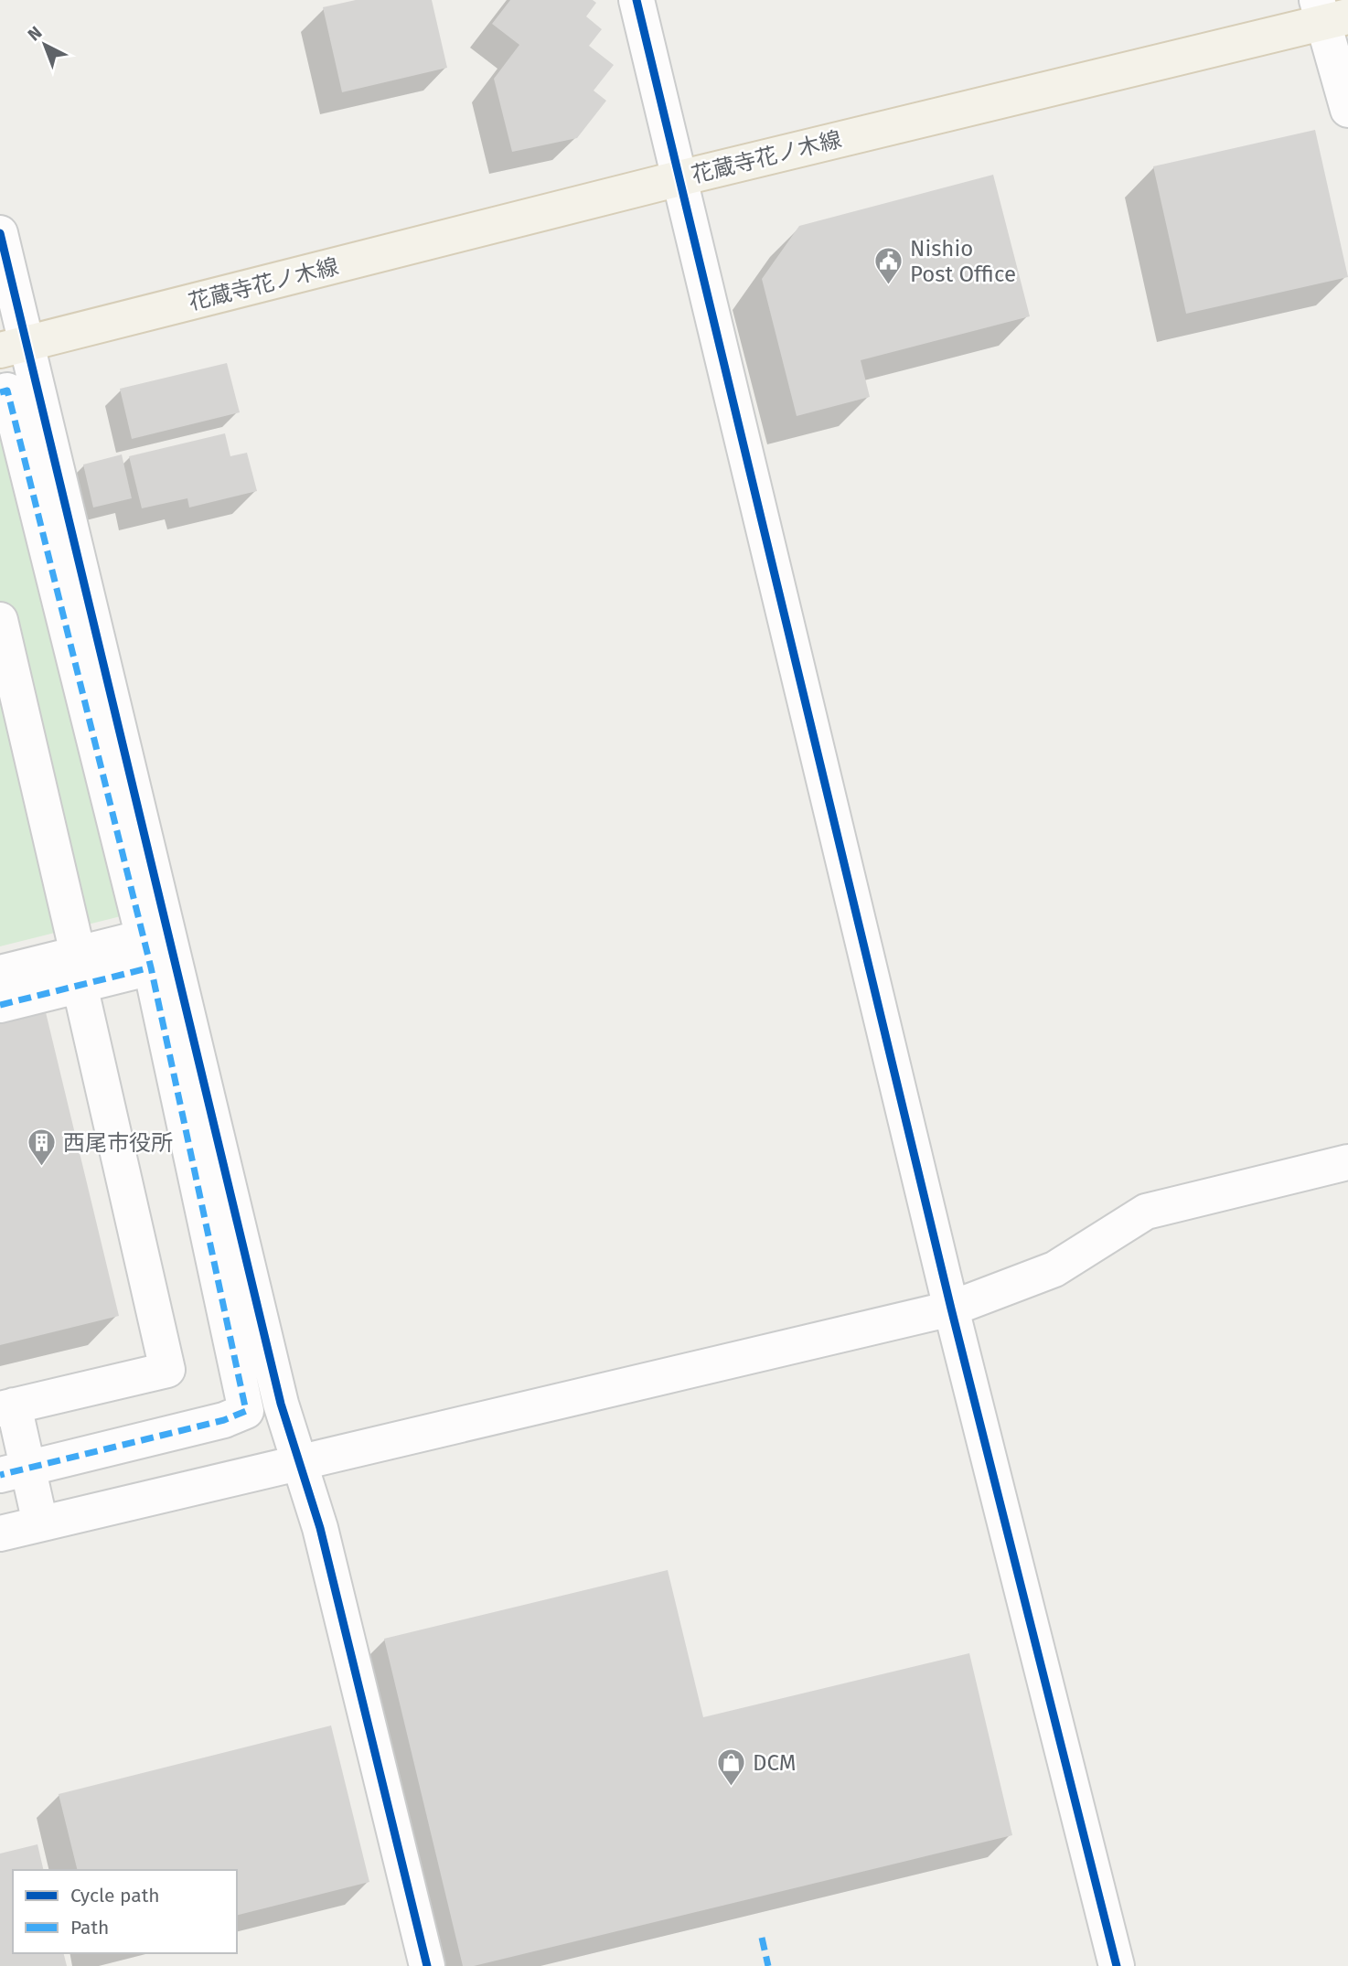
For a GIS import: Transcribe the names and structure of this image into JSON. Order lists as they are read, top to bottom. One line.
{"streets":{"main road":["花蔵寺花ノ木線"]},"places":{"public building":["Nishio Post Office"],"building":["西尾市役所"],"shop":["DCM"]},"legend":["Cycle path","Path"],"north":"top left"}
